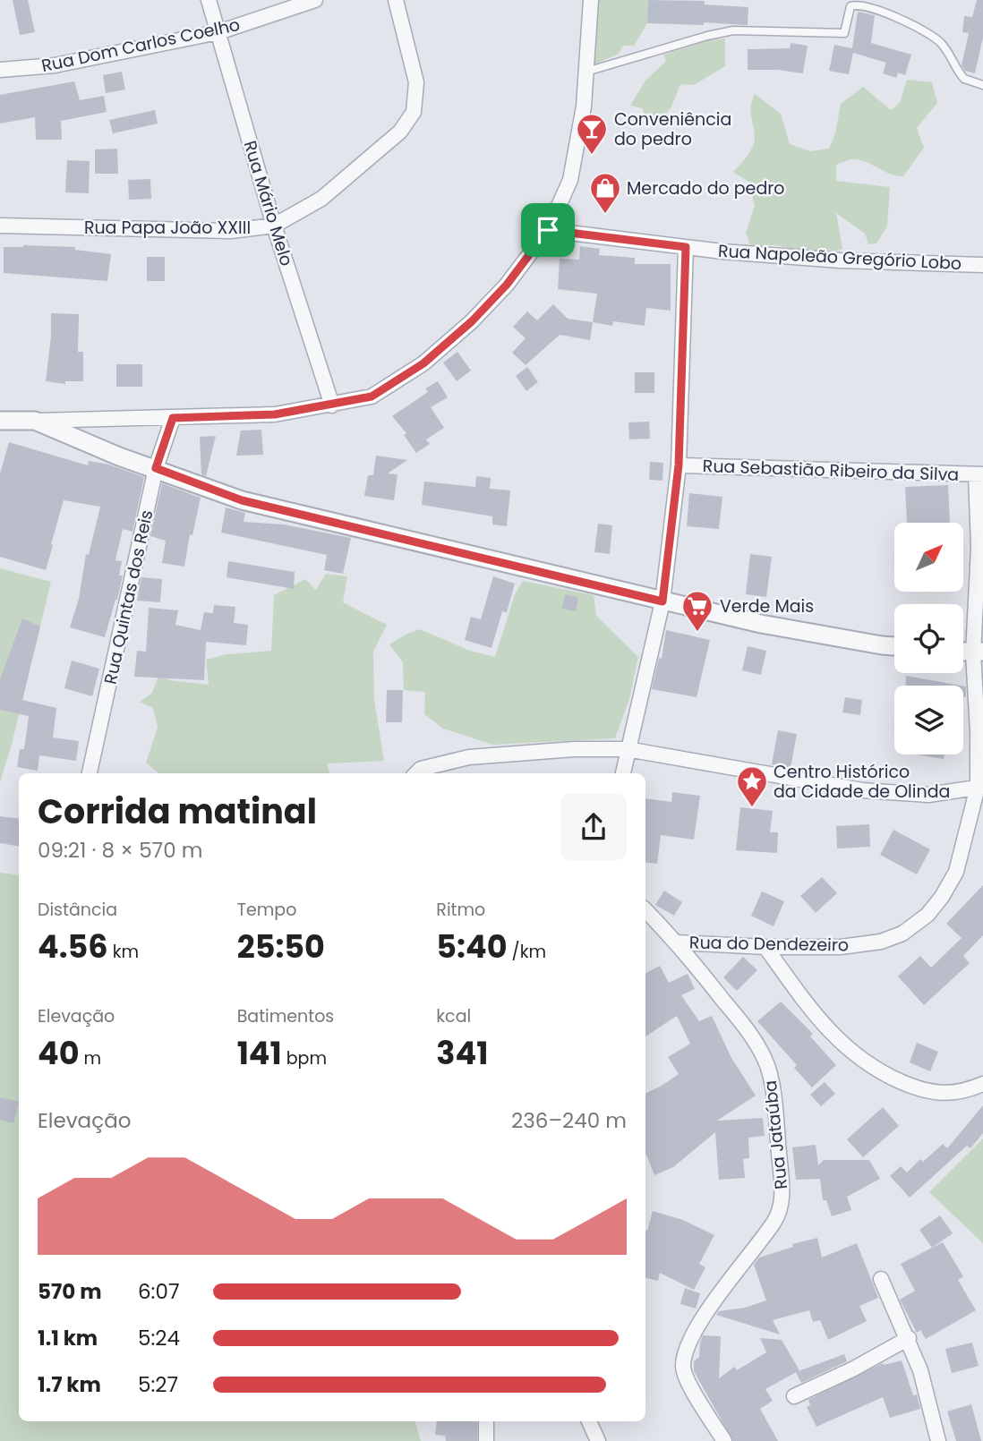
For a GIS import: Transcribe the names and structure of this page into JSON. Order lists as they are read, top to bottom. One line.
{"streets":{"street":["Rua Dom Carlos Coelho","Rua Mário Melo","Rua Papa João XXIII","Rua Napoleão Gregório Lobo","Rua Sebastião Ribeiro da Silva","Rua Quintas dos Reis","Rua do Dendezeiro","Rua Jataúba"]},"crossings":[["Rua Dom Carlos Coelho","Rua Mário Melo"],["Rua Mário Melo","Rua Papa João XXIII"],["Rua Sebastião Ribeiro da Silva","Rua do Dendezeiro"],["Rua do Dendezeiro","Rua Jataúba"]],"places":{"bar":["Conveniência do pedro"],"shop":["Mercado do pedro"],"supermarket":["Verde Mais"],"place":["Centro Histórico da Cidade de Olinda"]},"north":"top right","page":{"heading":["Corrida matinal","09:21 · 8 × 570 m"],"stats":[["Distância","4.56 km"],["Tempo","25:50"],["Ritmo","5:40 /km"],["Elevação","40 m"],["Batimentos","141 bpm"],["kcal","341"]],"chart":["Elevação","236–240 m"],"list":[{"name":"570 m","note":"6:07"},{"name":"1.1 km","note":"5:24"},{"name":"1.7 km","note":"5:27"}]}}
